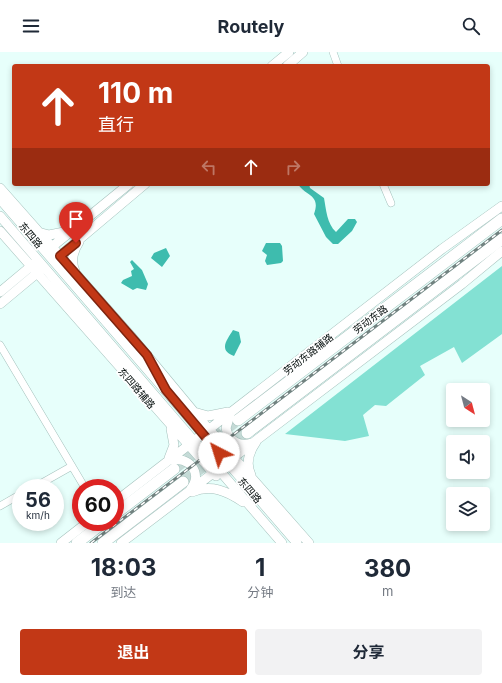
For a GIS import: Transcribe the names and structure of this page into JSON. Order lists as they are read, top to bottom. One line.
{"streets":{"highway":["劳动东路"],"main road":["东四路","劳动东路辅路","东四路辅路"]},"crossings":[["东四路","劳动东路辅路"],["东四路","东四路辅路"],["劳动东路","劳动东路辅路"],["劳动东路辅路","东四路辅路"]],"north":"bottom right","page":{"header":"Routely","turn":["110 m","直行"],"speed":"56 km/h","limit":"60","eta":["18:03","到达","1","分钟","380","m"],"buttons":["退出","分享"]}}
